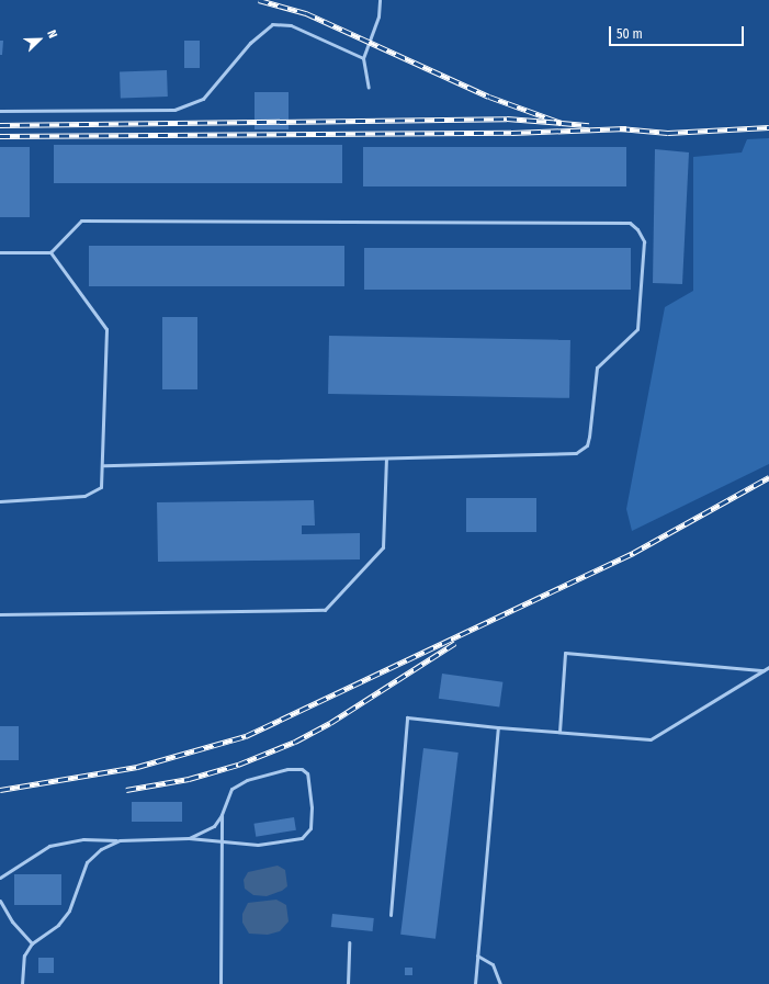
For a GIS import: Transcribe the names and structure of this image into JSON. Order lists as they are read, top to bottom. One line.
{"scale_bar":"50 m","north":"top right"}
